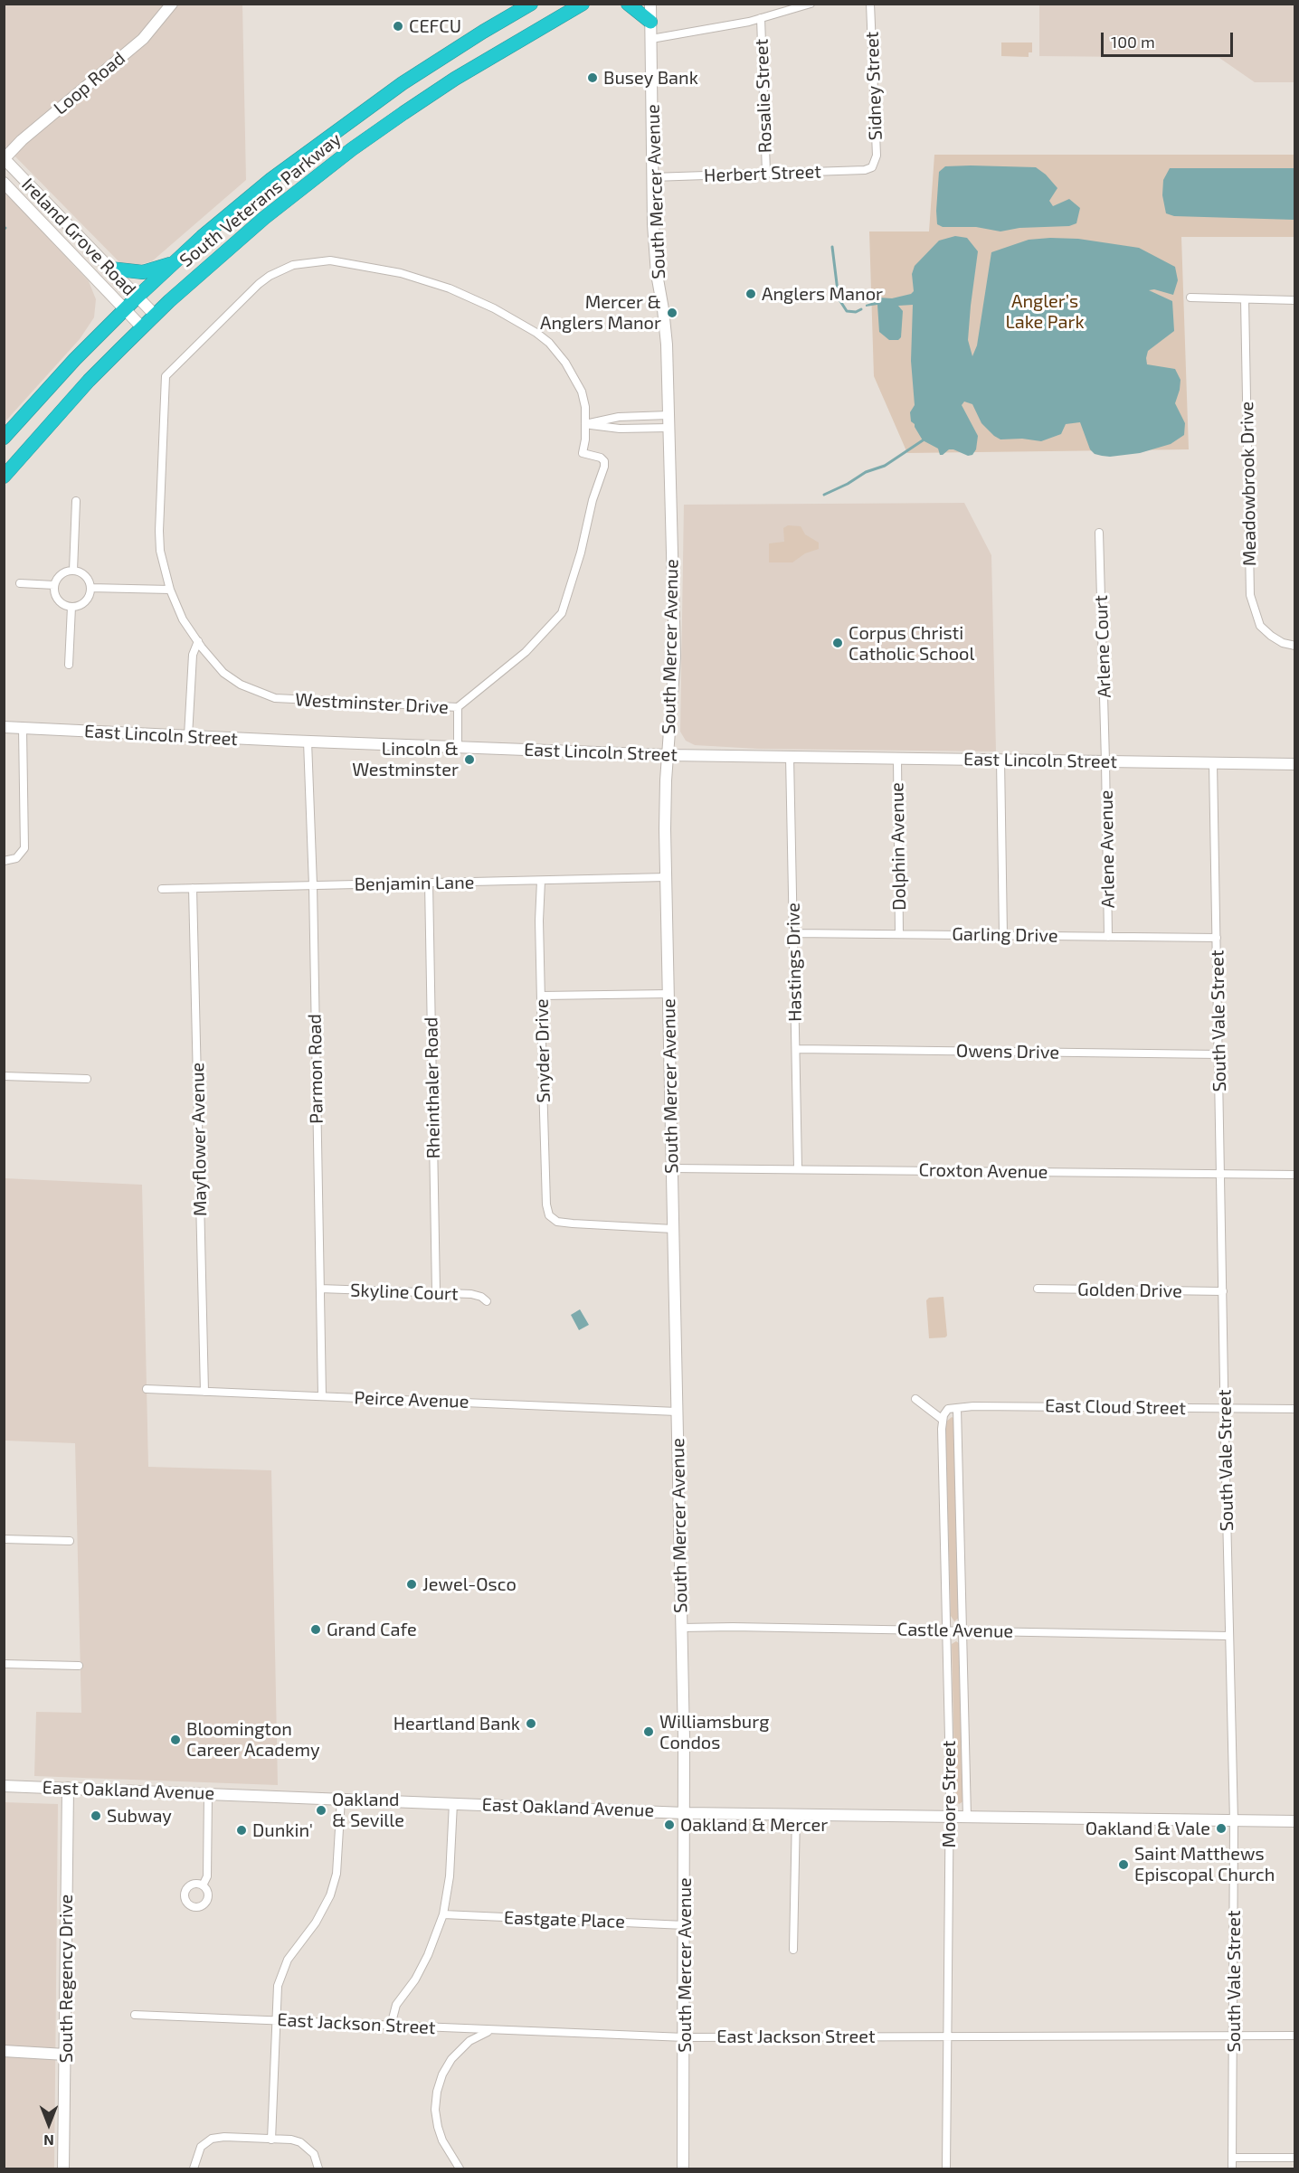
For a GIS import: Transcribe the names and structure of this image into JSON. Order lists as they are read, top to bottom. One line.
{"streets":{"highway":["South Veterans Parkway"],"main road":["Loop Road","South Mercer Avenue","Ireland Grove Road","East Lincoln Street","East Oakland Avenue","South Regency Drive"],"street":["Sidney Street","Rosalie Street","Herbert Street","Meadowbrook Drive","Arlene Court","Westminster Drive","Dolphin Avenue","Arlene Avenue","Benjamin Lane","Garling Drive","Hastings Drive","South Vale Street","Snyder Drive","Owens Drive","Parmon Road","Rheinthaler Road","Mayflower Avenue","Croxton Avenue","Golden Drive","Skyline Court","Peirce Avenue","East Cloud Street","Castle Avenue","Moore Street","Eastgate Place","East Jackson Street"]},"crossings":[["Loop Road","Ireland Grove Road"],["Sidney Street","Herbert Street"],["Rosalie Street","Herbert Street"],["Herbert Street","South Mercer Avenue"],["South Mercer Avenue","East Lincoln Street"],["South Mercer Avenue","Benjamin Lane"],["South Mercer Avenue","Snyder Drive"],["South Mercer Avenue","Croxton Avenue"],["South Mercer Avenue","Peirce Avenue"],["South Mercer Avenue","Castle Avenue"],["South Mercer Avenue","East Oakland Avenue"],["South Mercer Avenue","Eastgate Place"],["South Mercer Avenue","East Jackson Street"],["South Veterans Parkway","Ireland Grove Road"],["Arlene Court","East Lincoln Street"],["Arlene Court","Arlene Avenue"],["East Lincoln Street","Dolphin Avenue"],["East Lincoln Street","Arlene Avenue"],["East Lincoln Street","Hastings Drive"],["East Lincoln Street","South Vale Street"],["East Lincoln Street","Parmon Road"],["Dolphin Avenue","Garling Drive"],["Arlene Avenue","Garling Drive"],["Benjamin Lane","Snyder Drive"],["Benjamin Lane","Parmon Road"],["Benjamin Lane","Rheinthaler Road"],["Benjamin Lane","Mayflower Avenue"],["Garling Drive","Hastings Drive"],["Garling Drive","South Vale Street"],["Hastings Drive","Owens Drive"],["Hastings Drive","Croxton Avenue"],["South Vale Street","Owens Drive"],["South Vale Street","Croxton Avenue"],["South Vale Street","Golden Drive"],["South Vale Street","East Cloud Street"],["South Vale Street","Castle Avenue"],["South Vale Street","East Oakland Avenue"],["South Vale Street","East Jackson Street"],["Parmon Road","Skyline Court"],["Parmon Road","Peirce Avenue"],["Rheinthaler Road","Skyline Court"],["Mayflower Avenue","Peirce Avenue"],["East Cloud Street","Moore Street"],["Castle Avenue","Moore Street"],["East Oakland Avenue","Moore Street"],["East Oakland Avenue","South Regency Drive"],["Moore Street","East Jackson Street"]],"parks":["Angler’s Lake Park"],"places":["CEFCU","Busey Bank","Anglers Manor","Mercer & Anglers Manor","Corpus Christi Catholic School","Lincoln & Westminster","Jewel-Osco","Grand Cafe","Heartland Bank","Williamsburg Condos","Bloomington Career Academy","Oakland & Seville","Subway","Oakland & Mercer","Oakland & Vale","Dunkin'","Saint Matthews Episcopal Church"],"scale_bar":"100 m","north":"bottom"}
